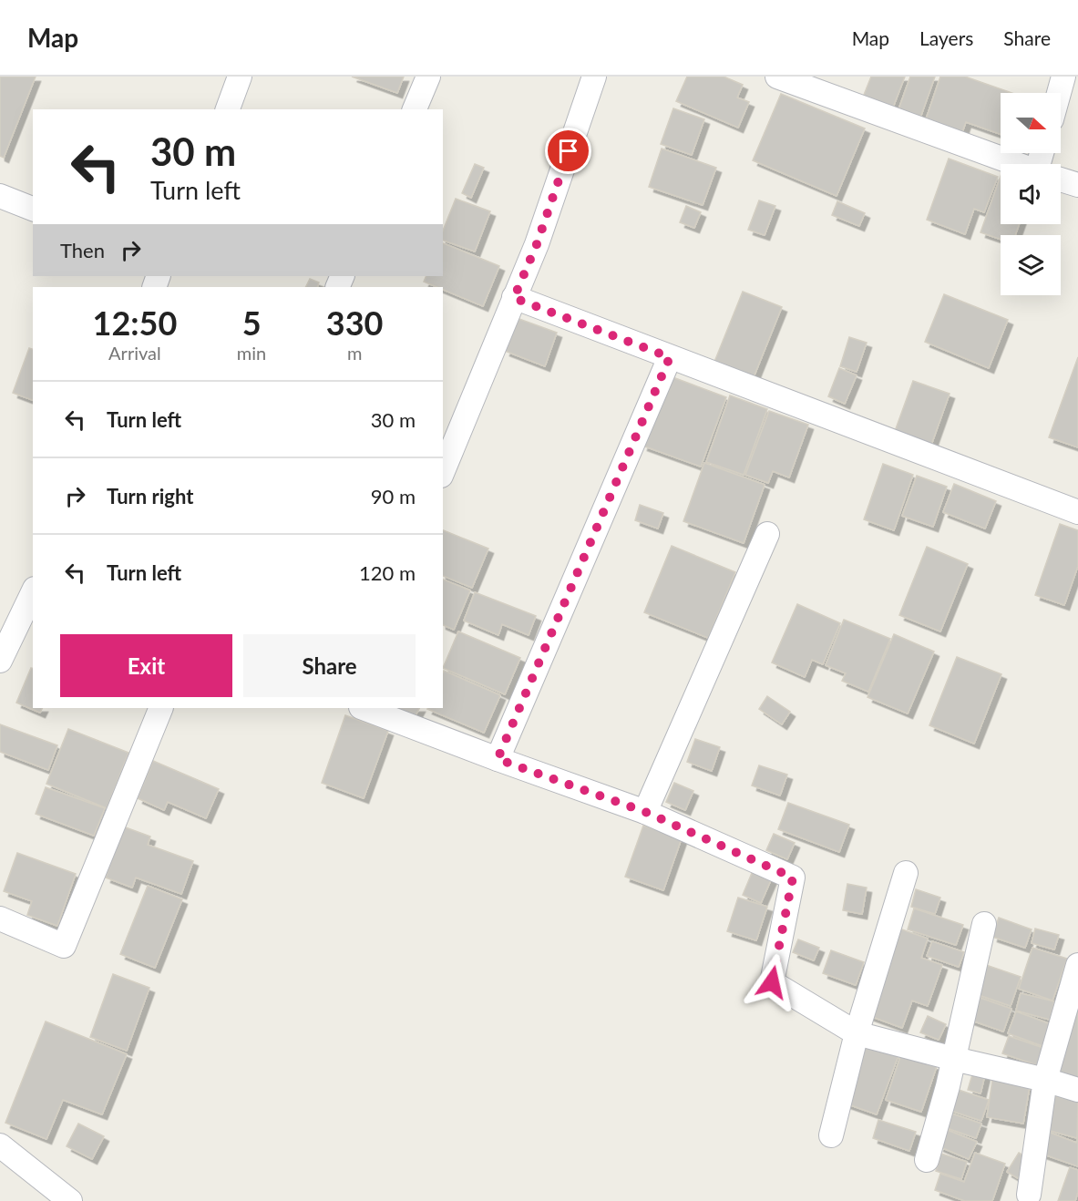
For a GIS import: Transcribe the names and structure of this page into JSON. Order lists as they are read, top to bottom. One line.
{"north":"right","page":{"header":"Map","nav":["Map","Layers","Share"],"turn":["30 m","Turn left"],"then":"Then","eta":["12:50","Arrival","5","min","330","m"],"list":[{"name":"Turn left","value":"30 m"},{"name":"Turn right","value":"90 m"},{"name":"Turn left","value":"120 m"}],"buttons":["Exit","Share"]}}
